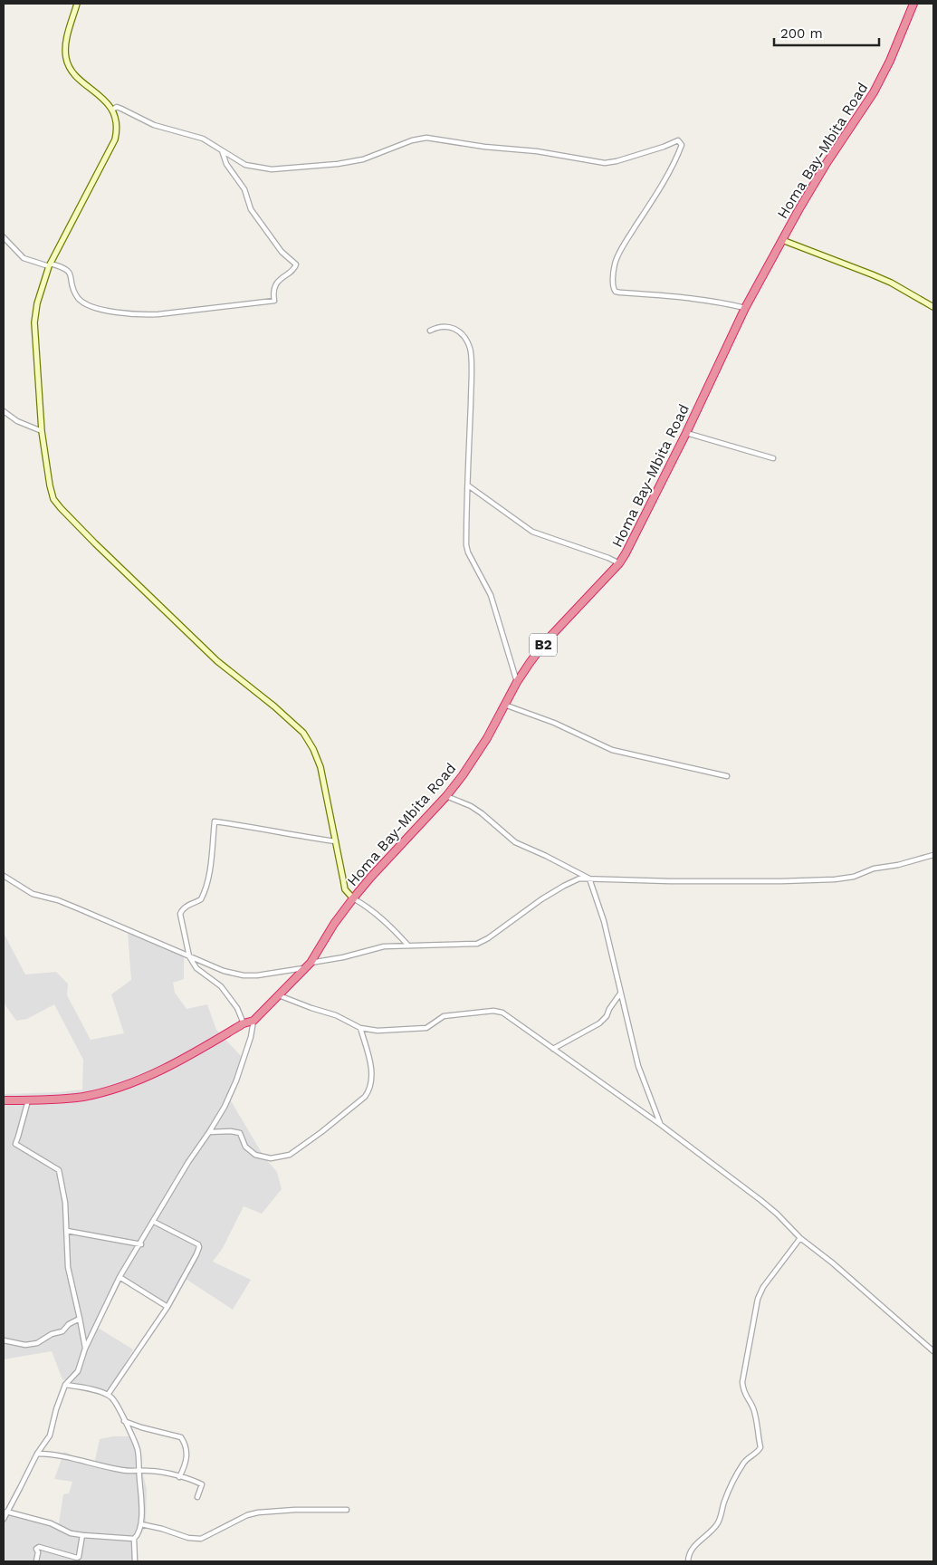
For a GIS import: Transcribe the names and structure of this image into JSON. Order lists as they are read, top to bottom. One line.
{"streets":{"highway":["Homa Bay-Mbita Road","B2"]},"scale_bar":"200 m"}
